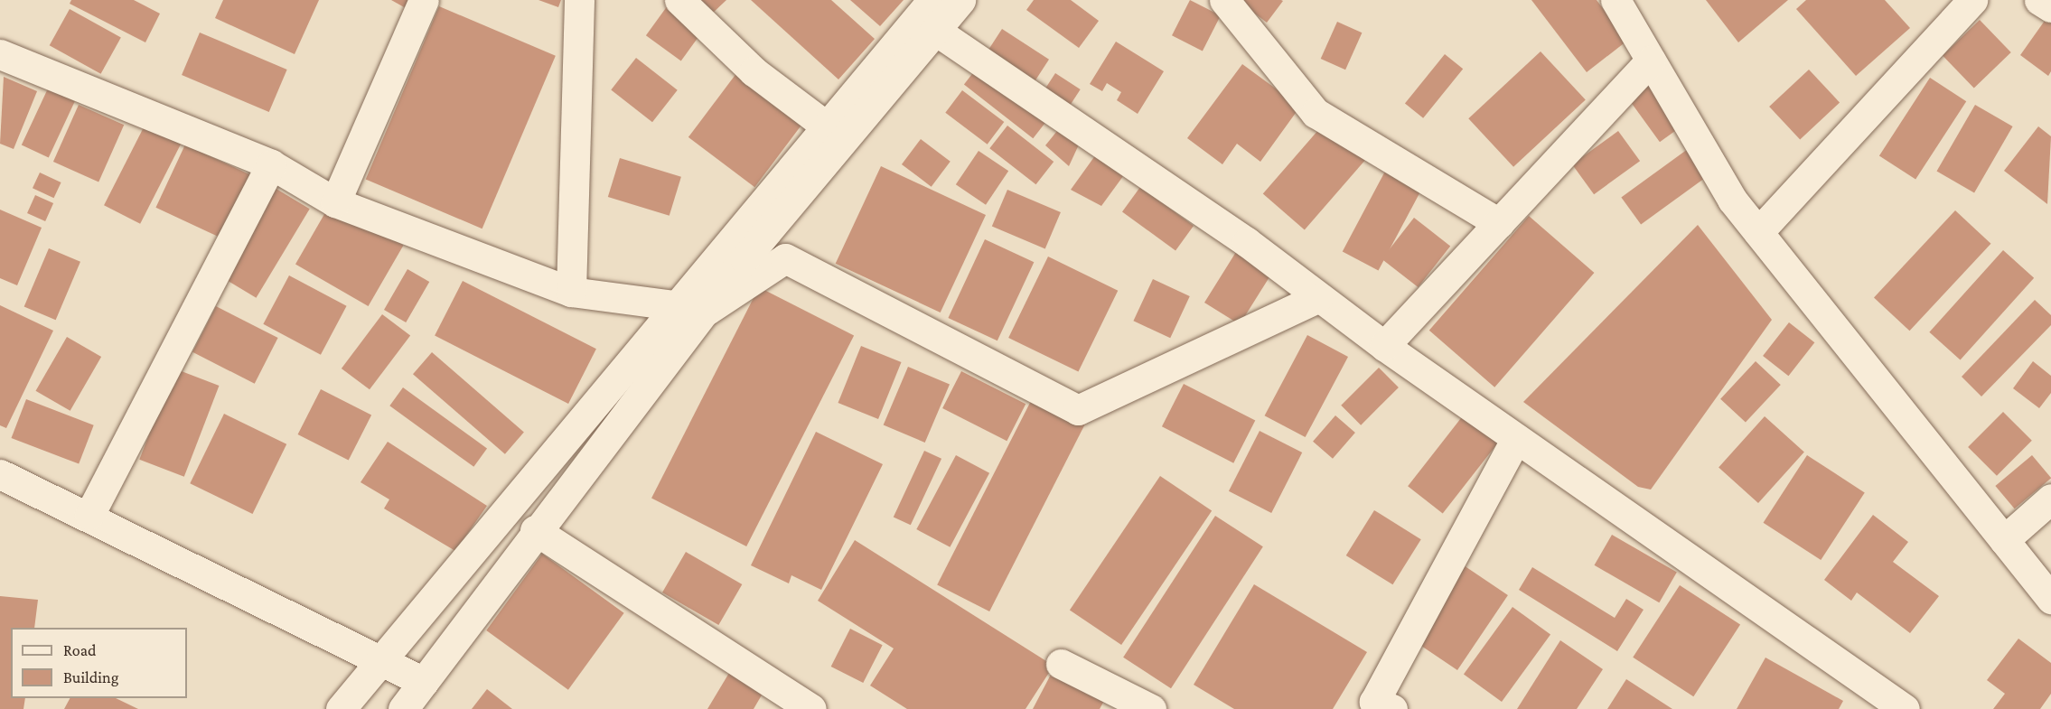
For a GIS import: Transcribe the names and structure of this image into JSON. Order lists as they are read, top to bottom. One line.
{"legend":["Road","Building"]}
